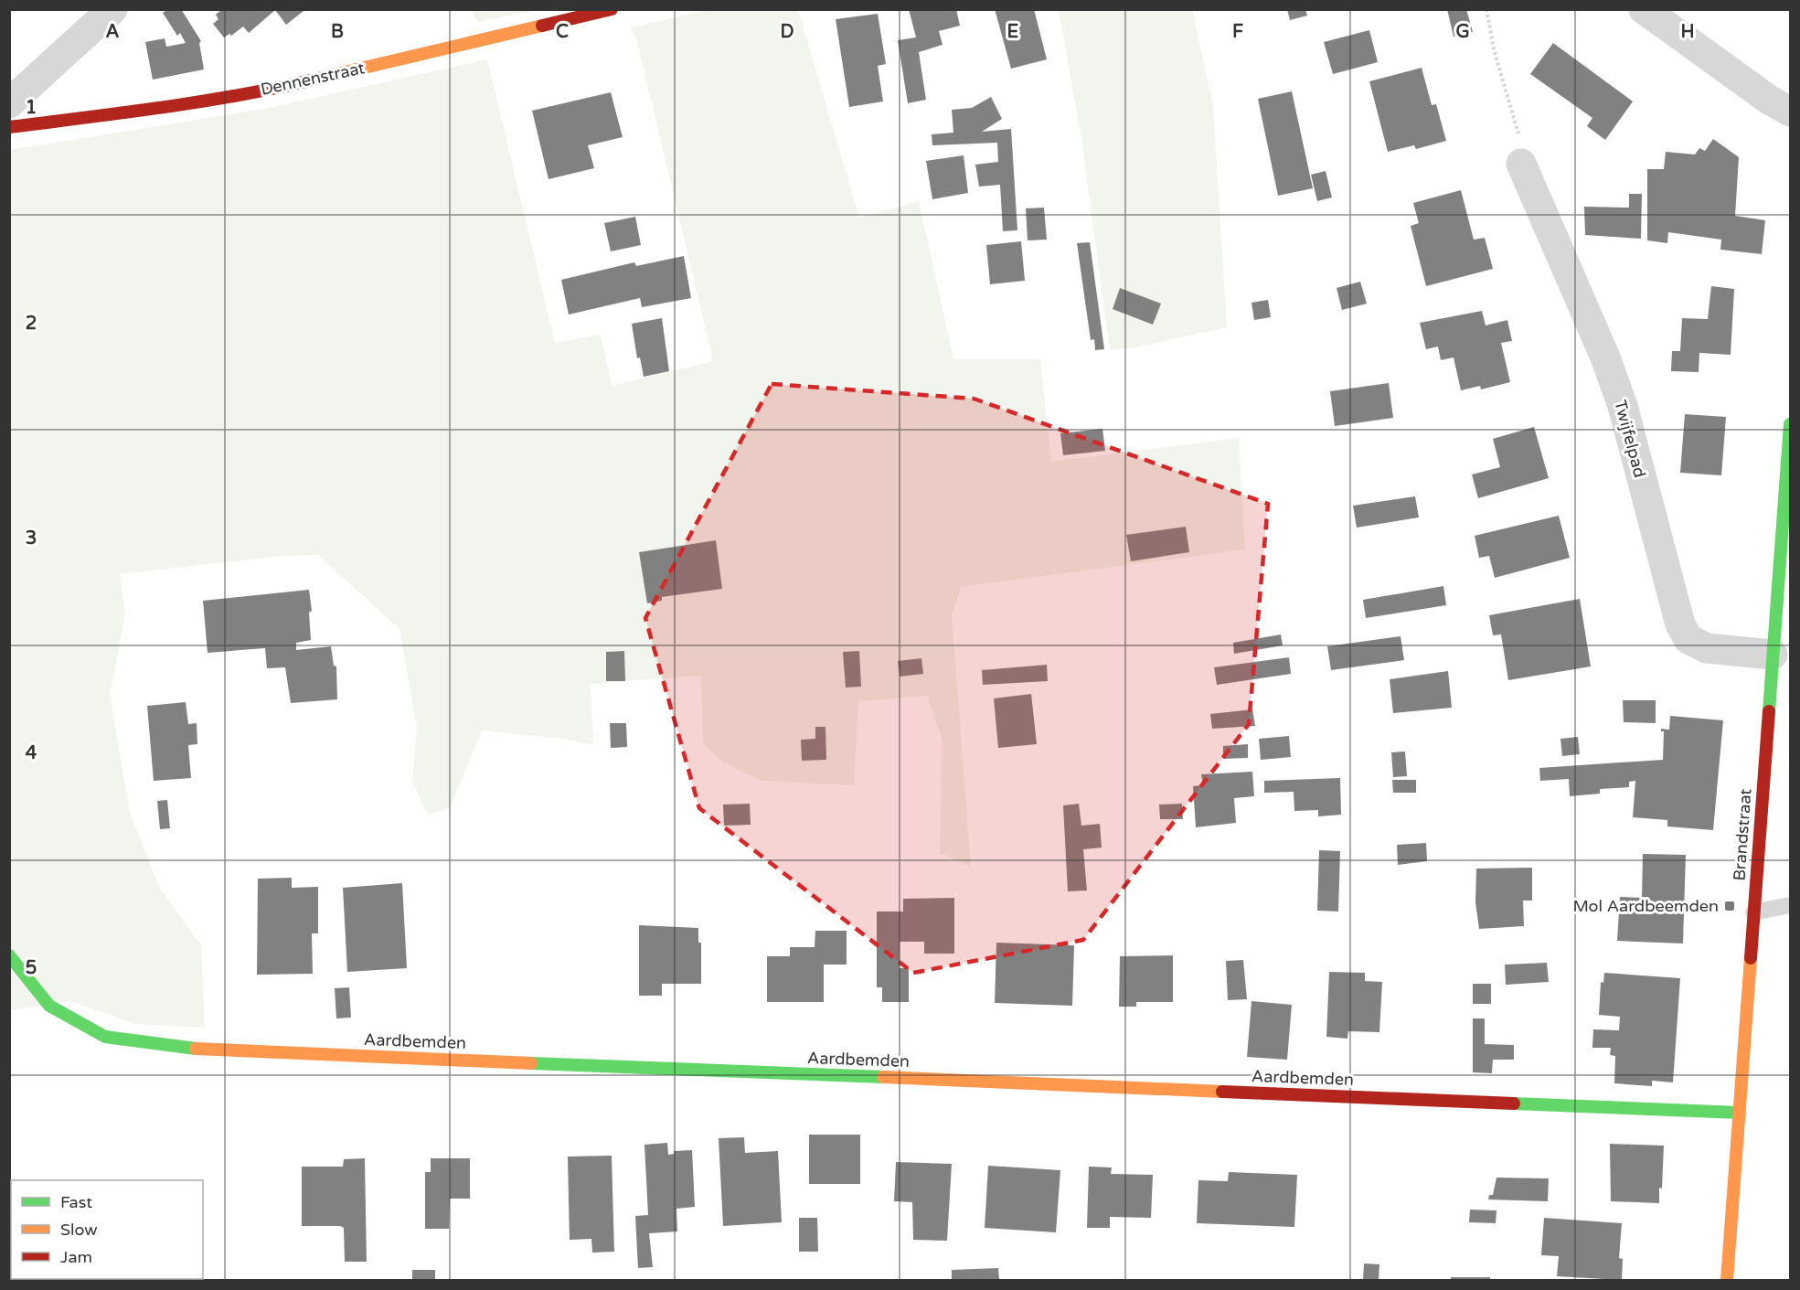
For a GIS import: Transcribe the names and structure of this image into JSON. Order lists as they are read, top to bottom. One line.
{"streets":{"street":["Dennenstraat","Twijfelpad","Brandstraat","Aardbemden"]},"crossings":[["Twijfelpad","Brandstraat"],["Brandstraat","Aardbemden"]],"places":{"transit":["Mol Aardbeemden"]},"legend":["Fast","Slow","Jam"],"grid":{"columns":["A","B","C","D","E","F","G","H"],"rows":["1","2","3","4","5"]}}
